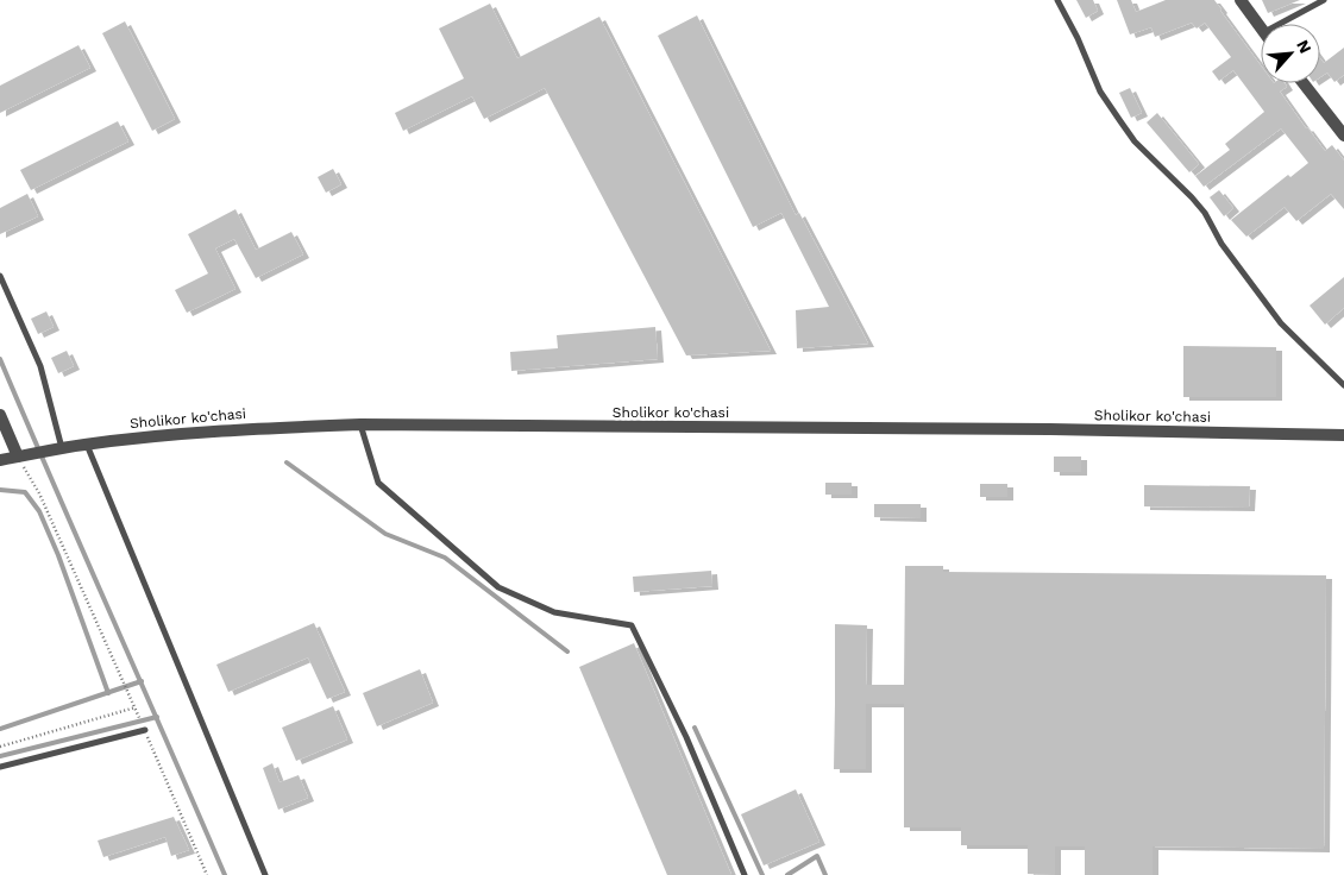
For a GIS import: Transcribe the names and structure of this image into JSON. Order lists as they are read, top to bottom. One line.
{"streets":{"street":["Sholikor ko'chasi"]},"north":"top right"}
